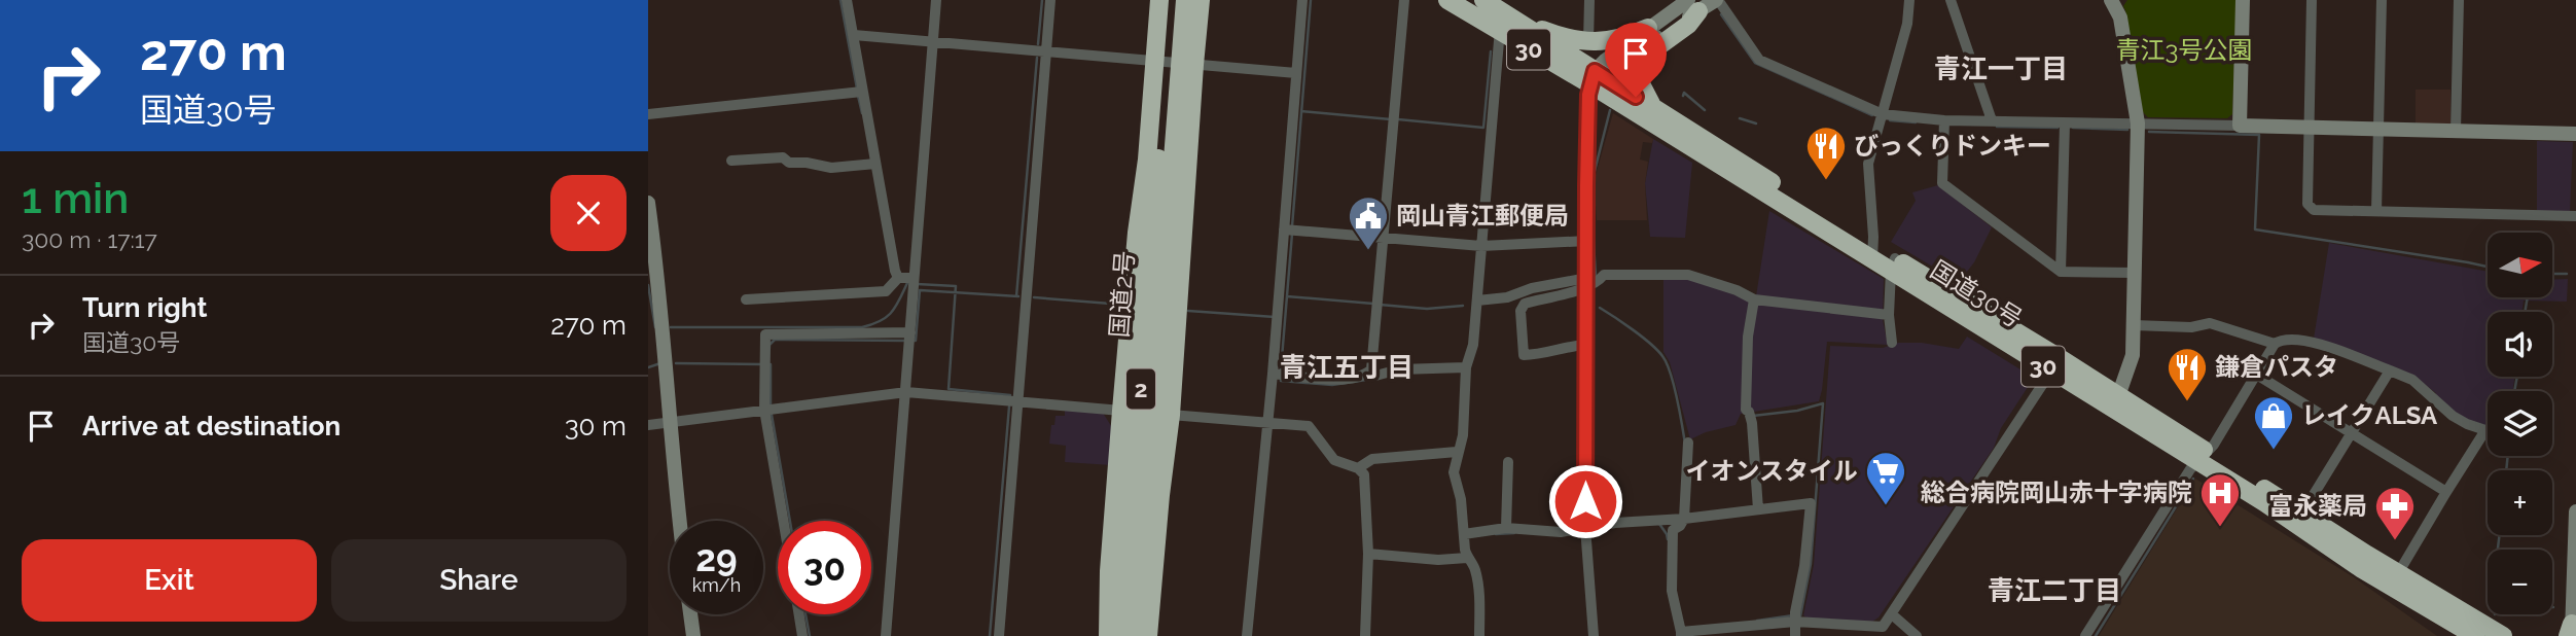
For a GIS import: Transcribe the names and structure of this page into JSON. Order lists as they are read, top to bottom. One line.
{"streets":{"highway":["30","国道2号","国道30号","2"]},"districts":["青江一丁目","青江五丁目","青江二丁目"],"parks":["青江3号公園"],"places":{"restaurant":["びっくりドンキー","鎌倉パスタ"],"public building":["岡山青江郵便局"],"shop":["レイクALSA"],"supermarket":["イオンスタイル"],"hospital":["総合病院岡山赤十字病院"],"pharmacy":["富永薬局"]},"north":"right","page":{"turn":["270 m","国道30号"],"heading":["1 min","300 m · 17:17"],"map_buttons":["+","−"],"list":[{"name":"Turn right","note":"国道30号","value":"270 m"},{"name":"Arrive at destination","value":"30 m"}],"speed":"29 km/h","limit":"30","buttons":["Exit","Share"]}}
